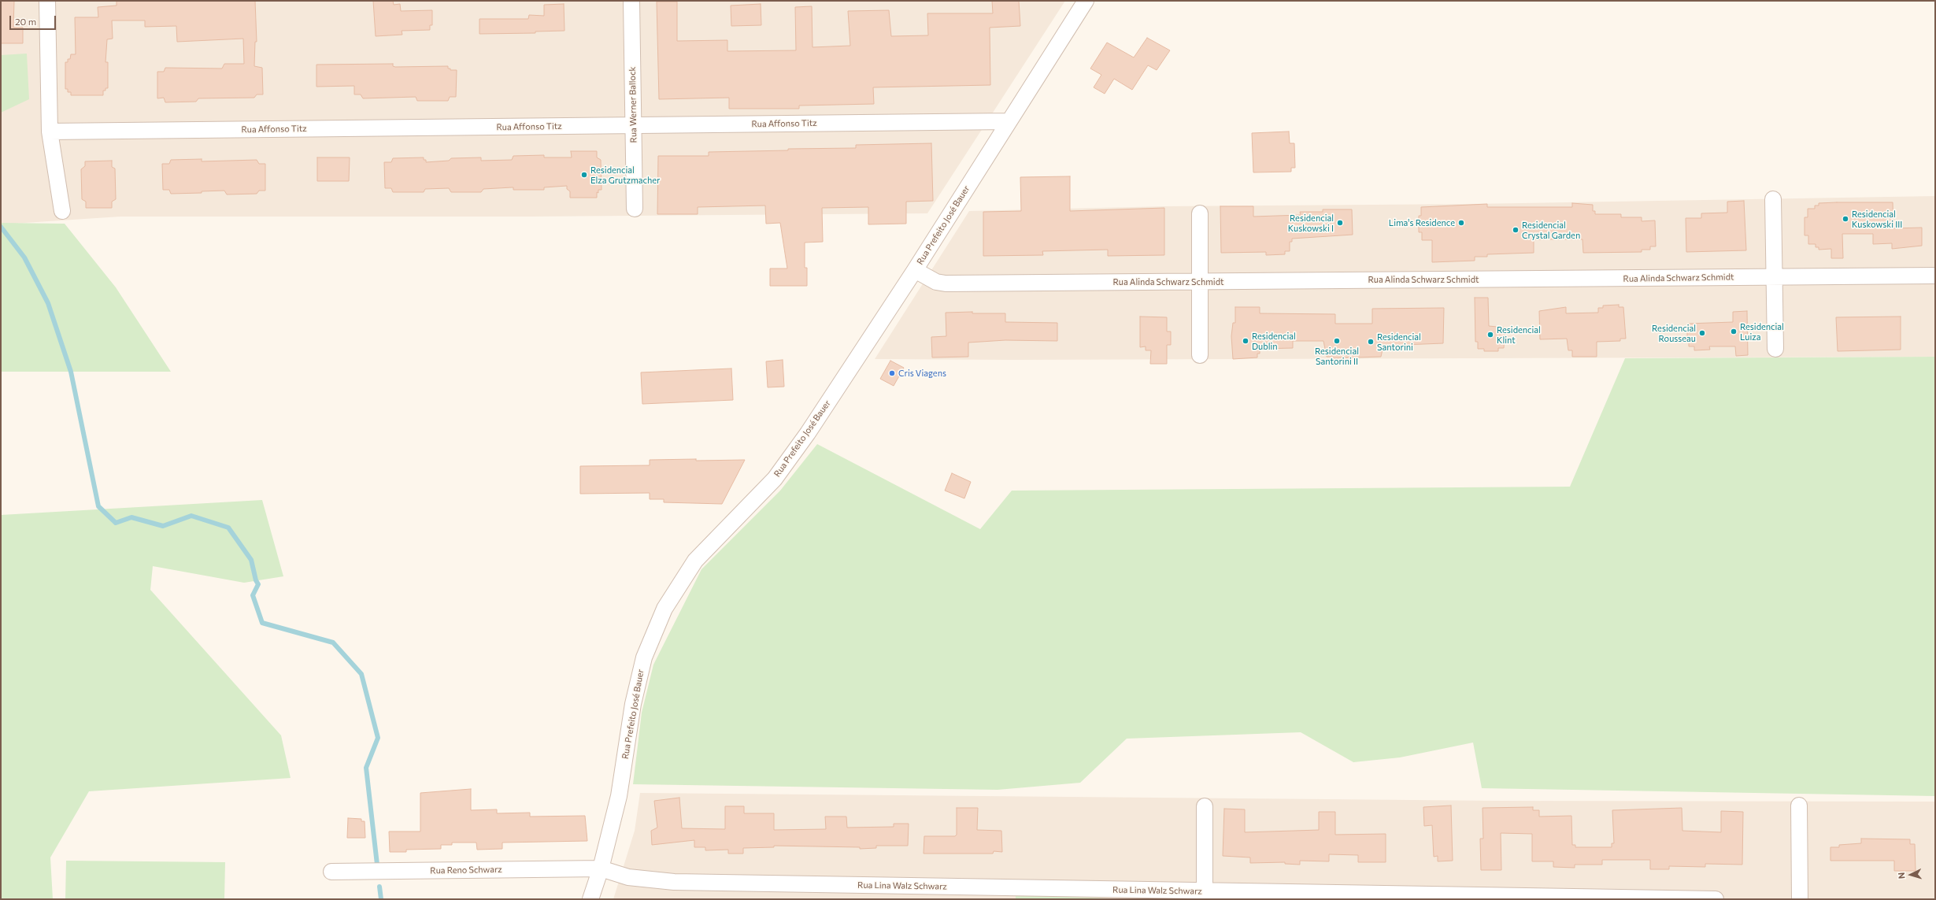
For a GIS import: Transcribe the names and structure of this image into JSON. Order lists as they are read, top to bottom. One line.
{"streets":{"street":["Rua Werner Ballock","Rua Affonso Titz","Rua Prefeito José Bauer","Rua Alinda Schwarz Schmidt","Rua Reno Schwarz","Rua Lina Walz Schwarz"]},"crossings":[["Rua Werner Ballock","Rua Affonso Titz"],["Rua Affonso Titz","Rua Prefeito José Bauer"],["Rua Prefeito José Bauer","Rua Alinda Schwarz Schmidt"],["Rua Prefeito José Bauer","Rua Reno Schwarz"],["Rua Prefeito José Bauer","Rua Lina Walz Schwarz"],["Rua Reno Schwarz","Rua Lina Walz Schwarz"]],"places":["Residencial Elza Grutzmacher","Residencial Kuskowski III","Residencial Kuskowski I","Lima's Residence","Residencial Crystal Garden","Residencial Luiza","Residencial Rousseau","Residencial Klint","Residencial Dublin","Residencial Santorini II","Residencial Santorini","Cris Viagens"],"scale_bar":"20 m","north":"left"}
